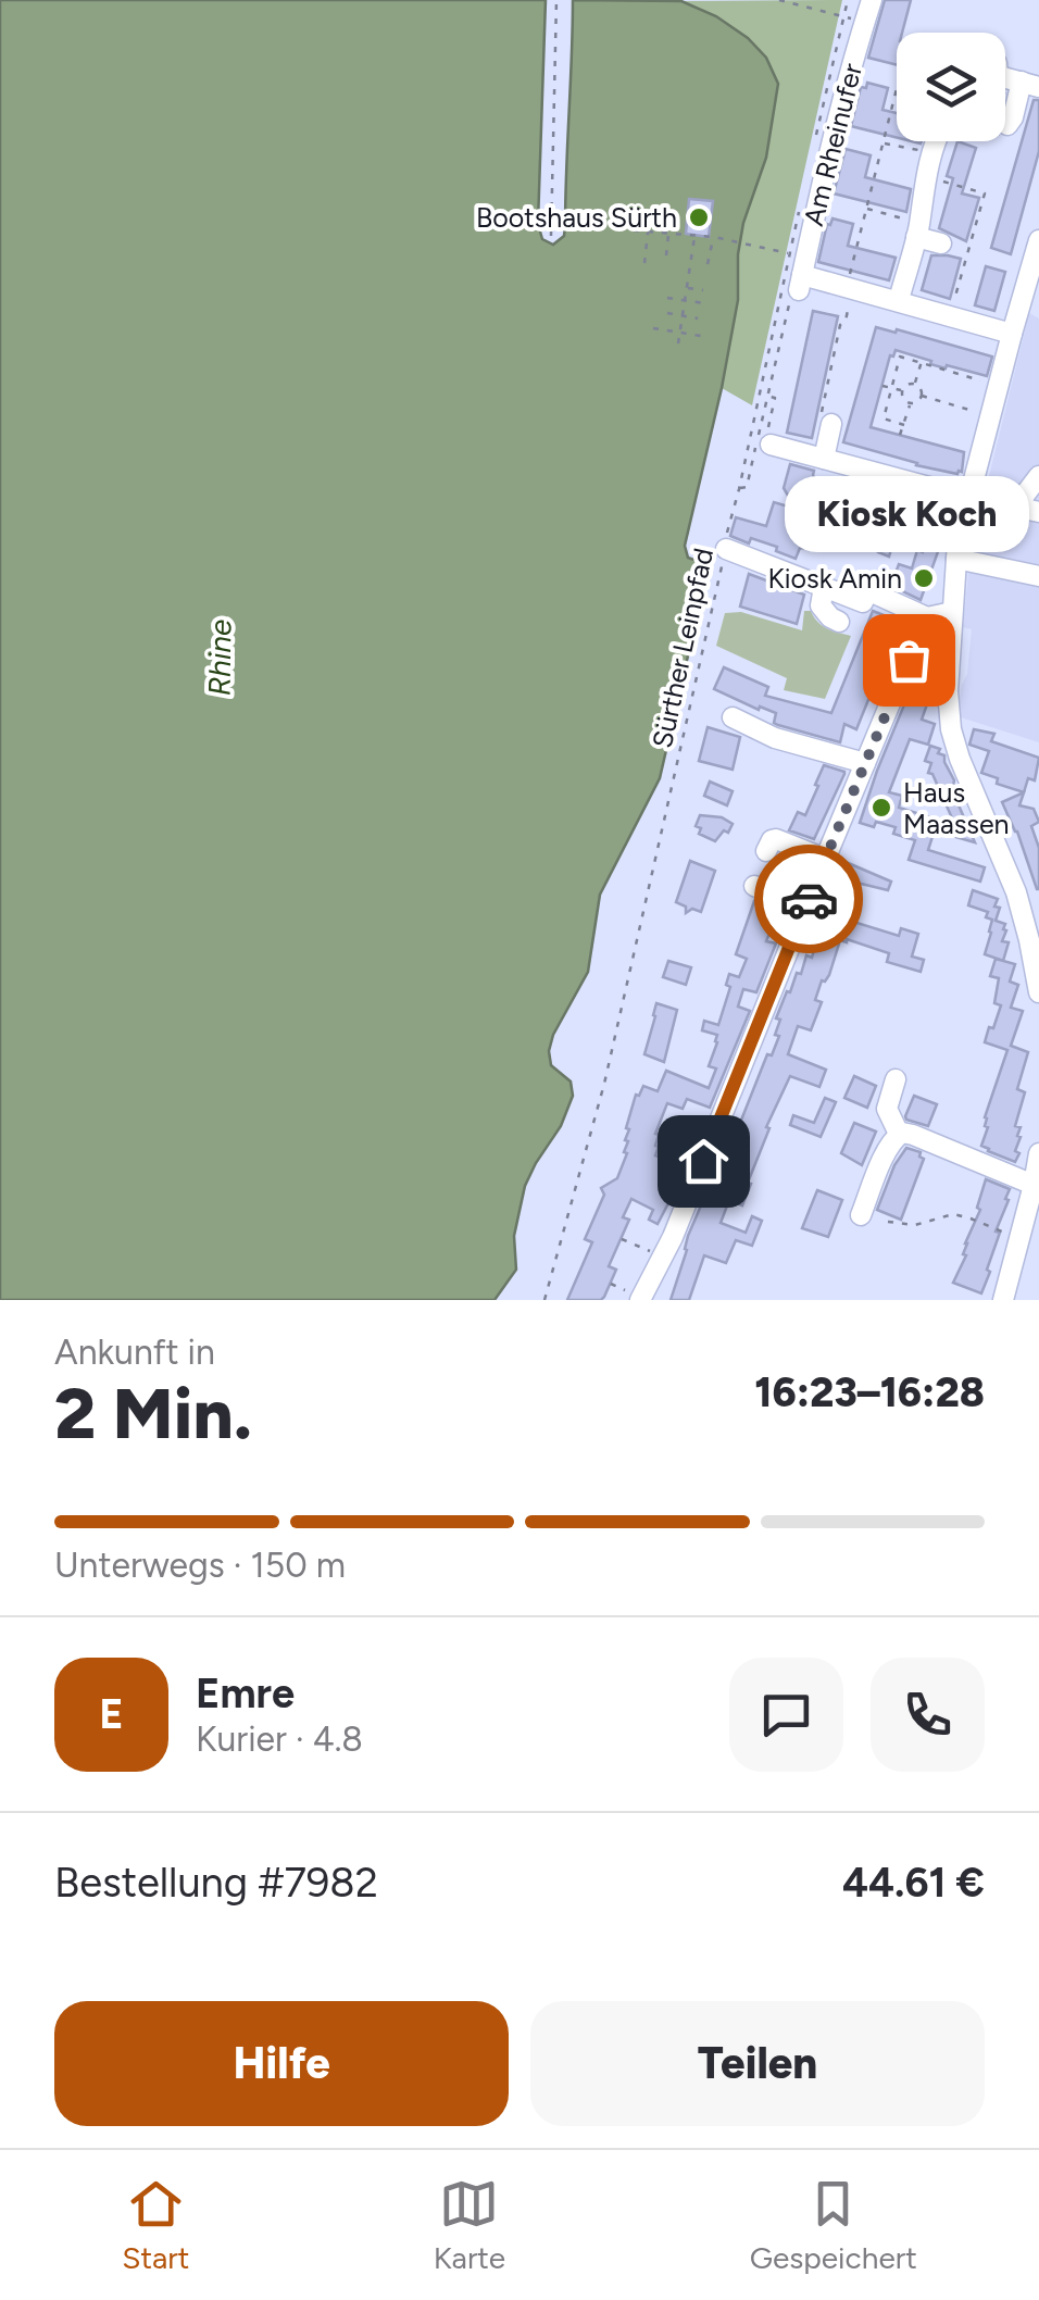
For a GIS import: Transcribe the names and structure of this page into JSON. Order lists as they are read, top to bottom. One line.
{"streets":{"street":["Am Rheinufer"],"path":["Sürther Leinpfad"]},"water":["Rhine"],"places":["Bootshaus Sürth","Kiosk Amin","Kiosk Koch","Haus Maassen"],"page":{"bubble":"Kiosk Koch","heading":["2 Min.","Ankunft in","16:23–16:28"],"panel":["Emre","Kurier · 4.8","Bestellung #7982","44.61 €"],"bar":"Unterwegs · 150 m","round":"E","buttons":["Hilfe","Teilen"],"tabs":["Start","Karte","Gespeichert"]}}
